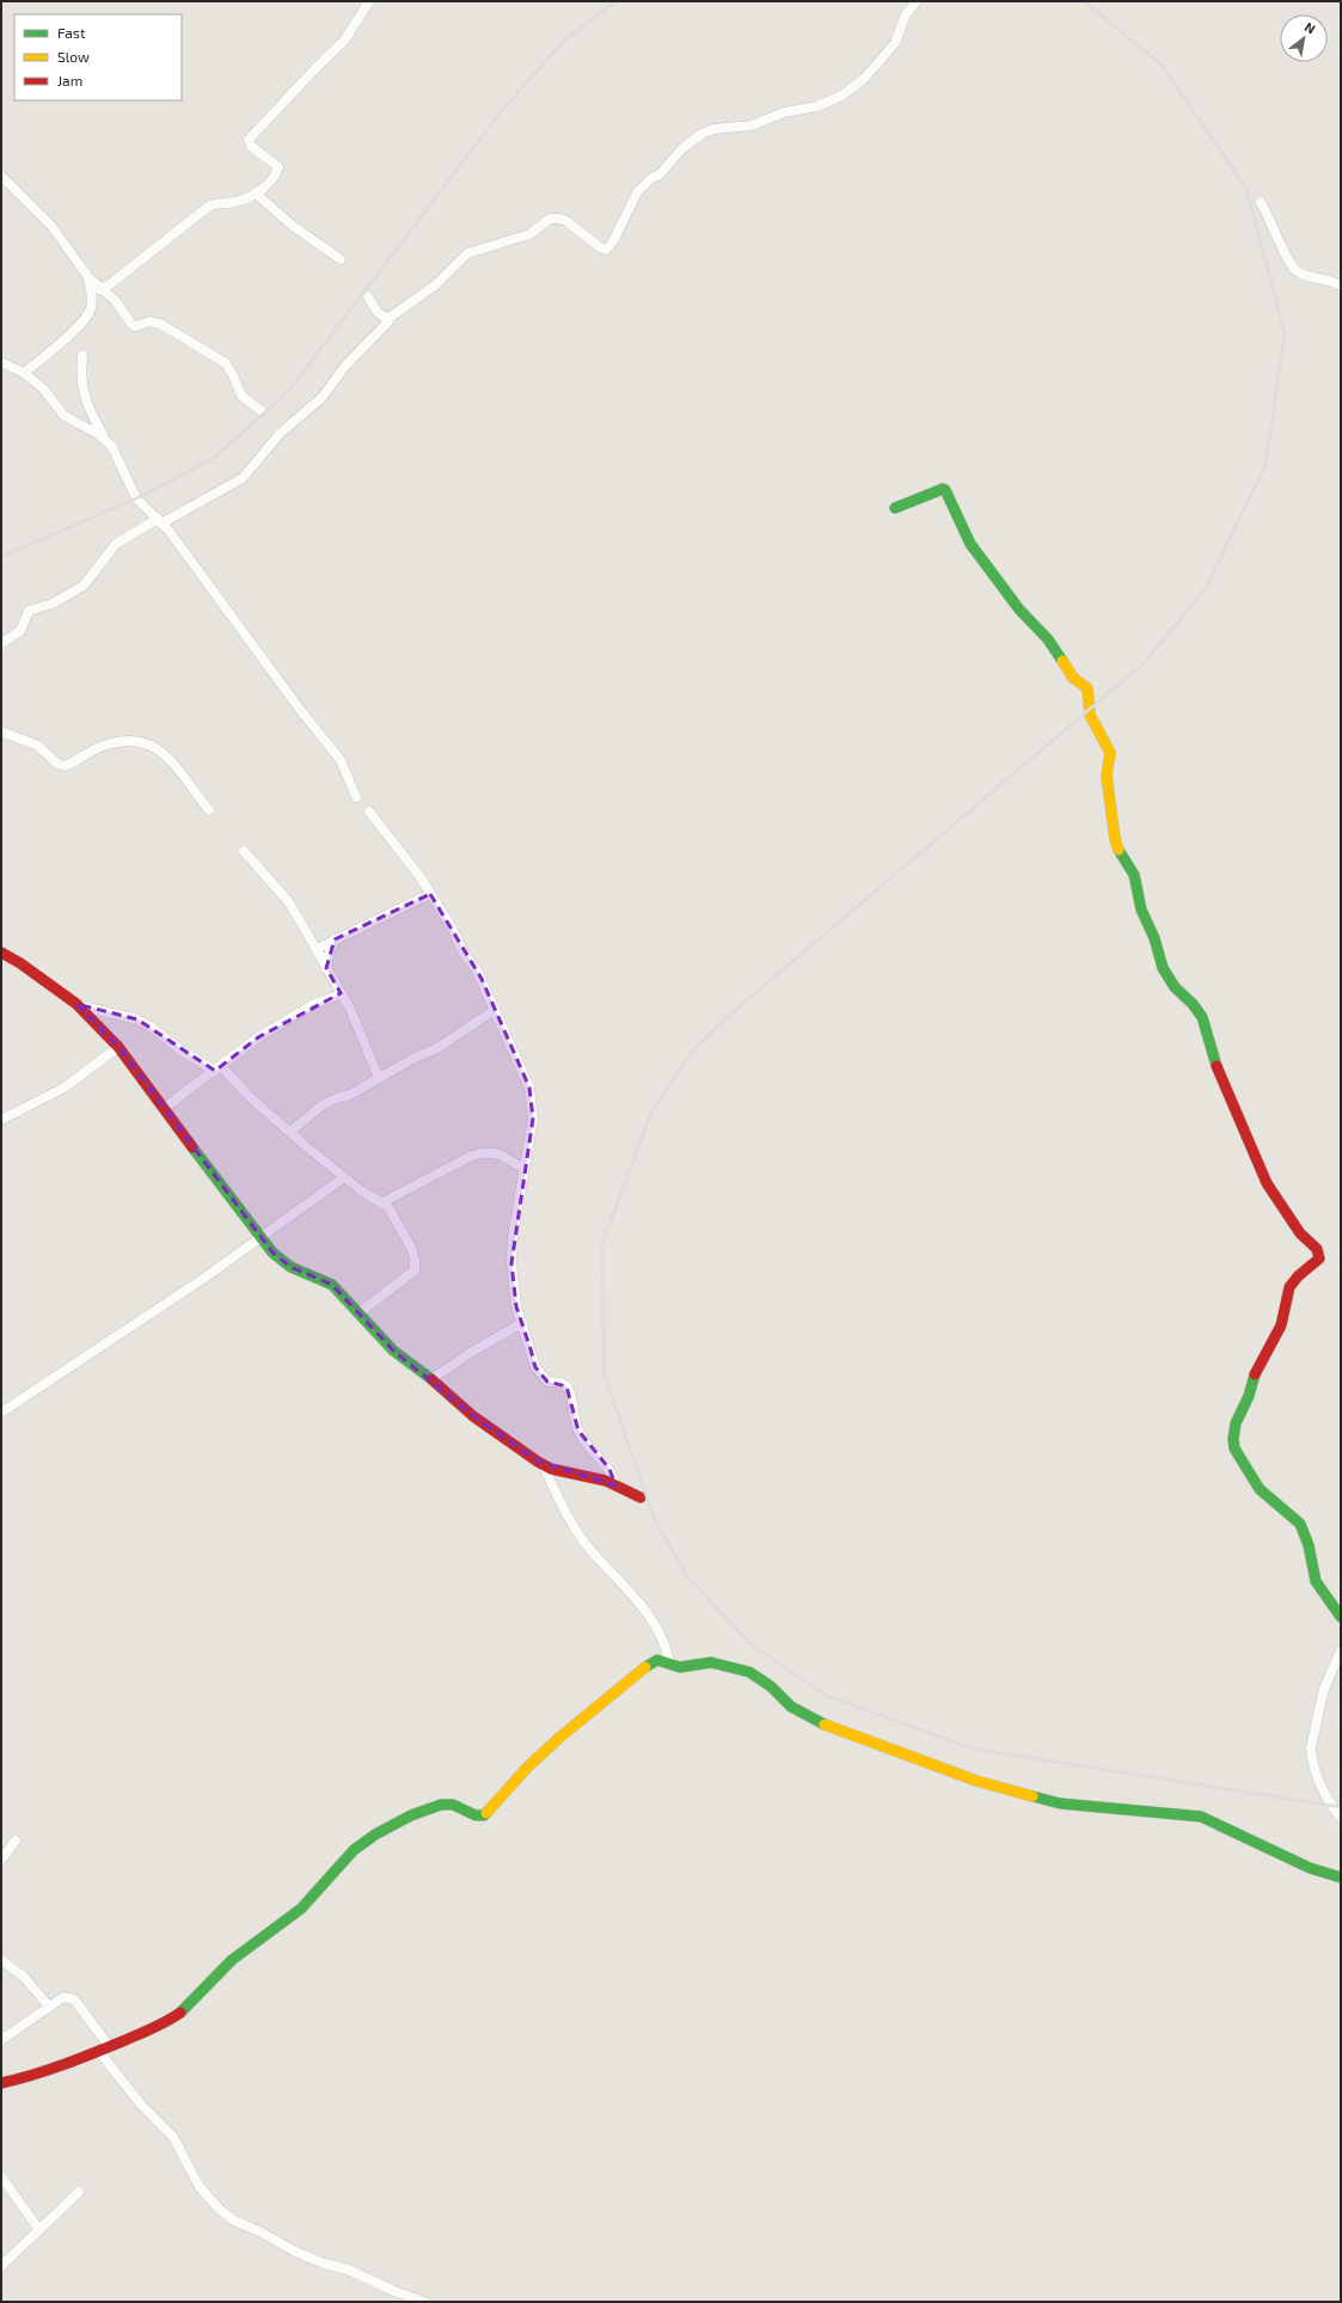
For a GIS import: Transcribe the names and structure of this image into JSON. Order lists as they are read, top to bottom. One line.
{"legend":["Fast","Slow","Jam"],"north":"top right"}
